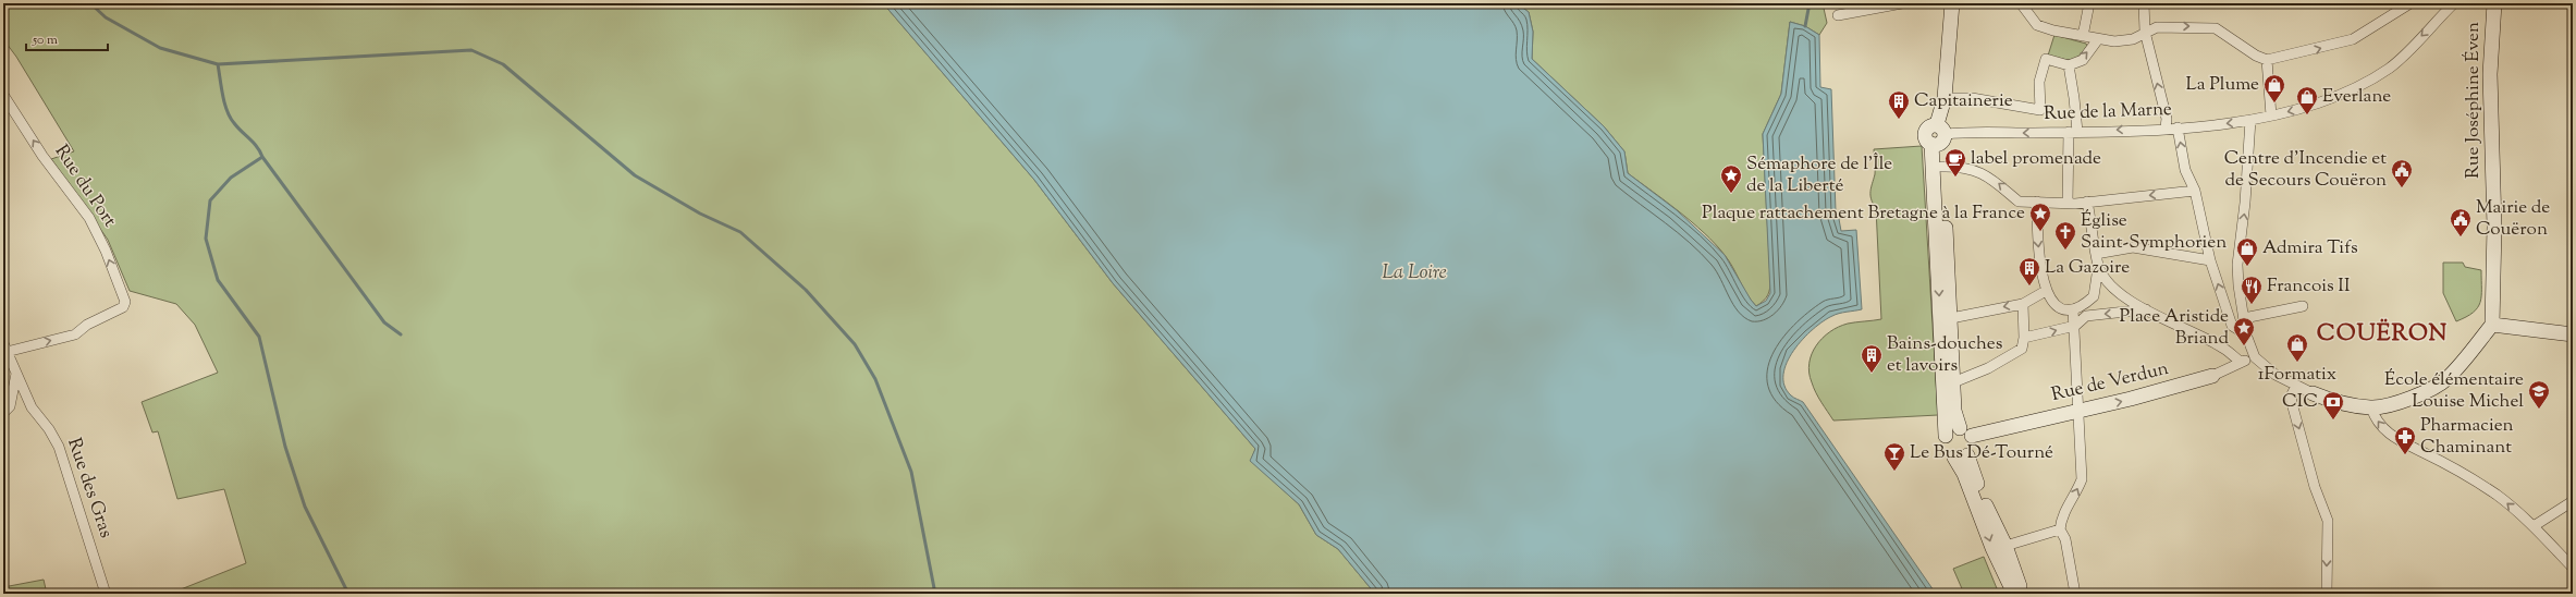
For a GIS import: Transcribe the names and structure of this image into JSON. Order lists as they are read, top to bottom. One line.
{"streets":{"main road":["Rue Joséphine Éven","Rue de Verdun"],"street":["Rue de la Marne","Rue du Port","Rue des Gras"]},"crossings":[["Rue du Port","Rue des Gras"]],"districts":["COUËRON"],"water":["La Loire"],"places":{"shop":["La Plume","Everlane","Admira Tifs","1Formatix"],"building":["Capitainerie","La Gazoire","Bains-douches et lavoirs"],"cafe":["label promenade"],"public building":["Centre d'Incendie et de Secours Couëron","Mairie de Couëron"],"place":["Sémaphore de l’Île de la Liberté","Plaque rattachement Bretagne à la France","Place Aristide Briand"],"church":["Église Saint-Symphorien"],"restaurant":["Francois II"],"school or university":["École élémentaire Louise Michel"],"bank":["CIC"],"pharmacy":["Pharmacien Chaminant"],"bar":["Le Bus Dé-Tourné"]},"scale_bar":"50 m"}
